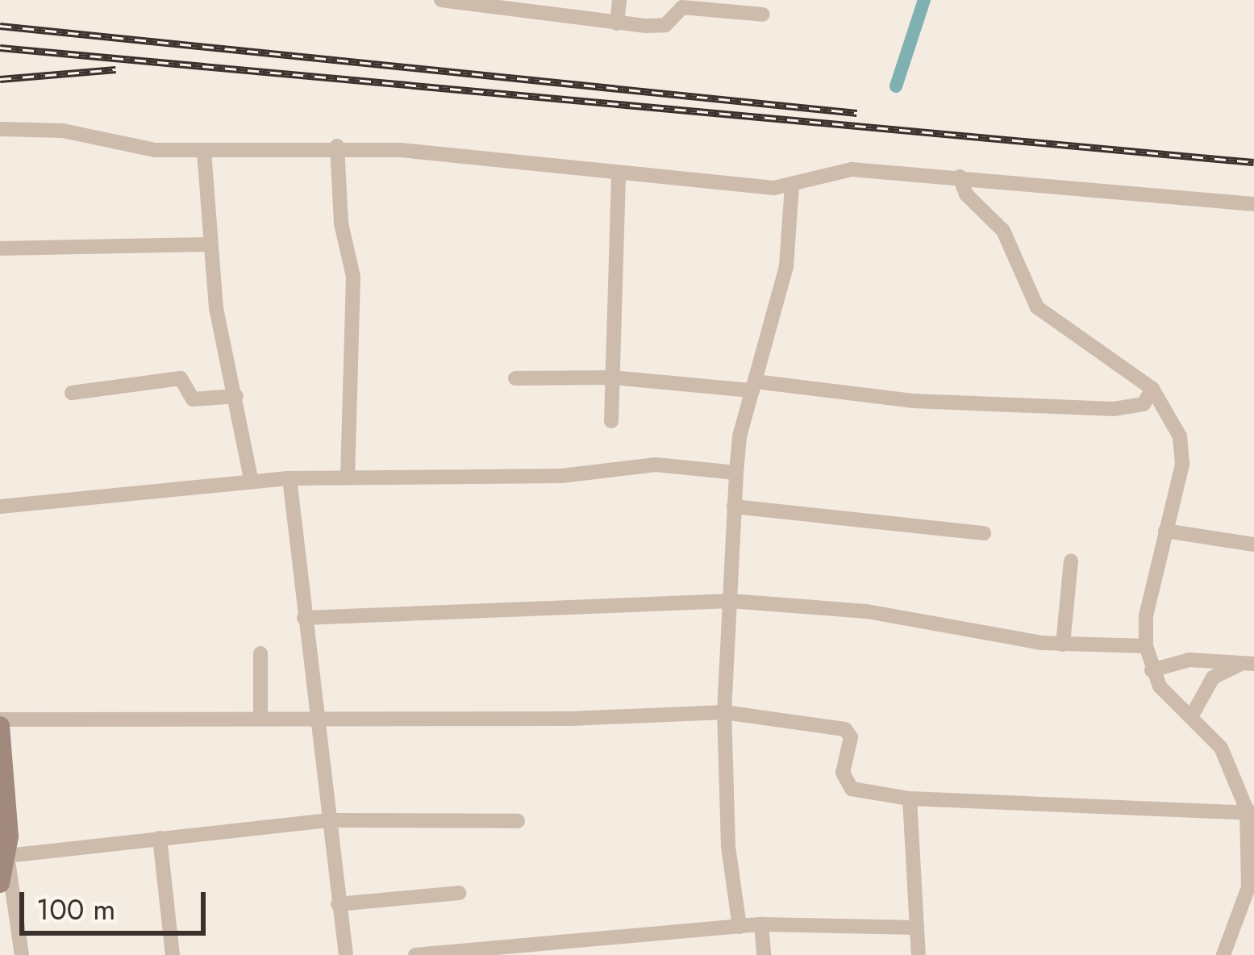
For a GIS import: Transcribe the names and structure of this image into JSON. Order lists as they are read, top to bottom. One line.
{"scale_bar":"100 m"}
